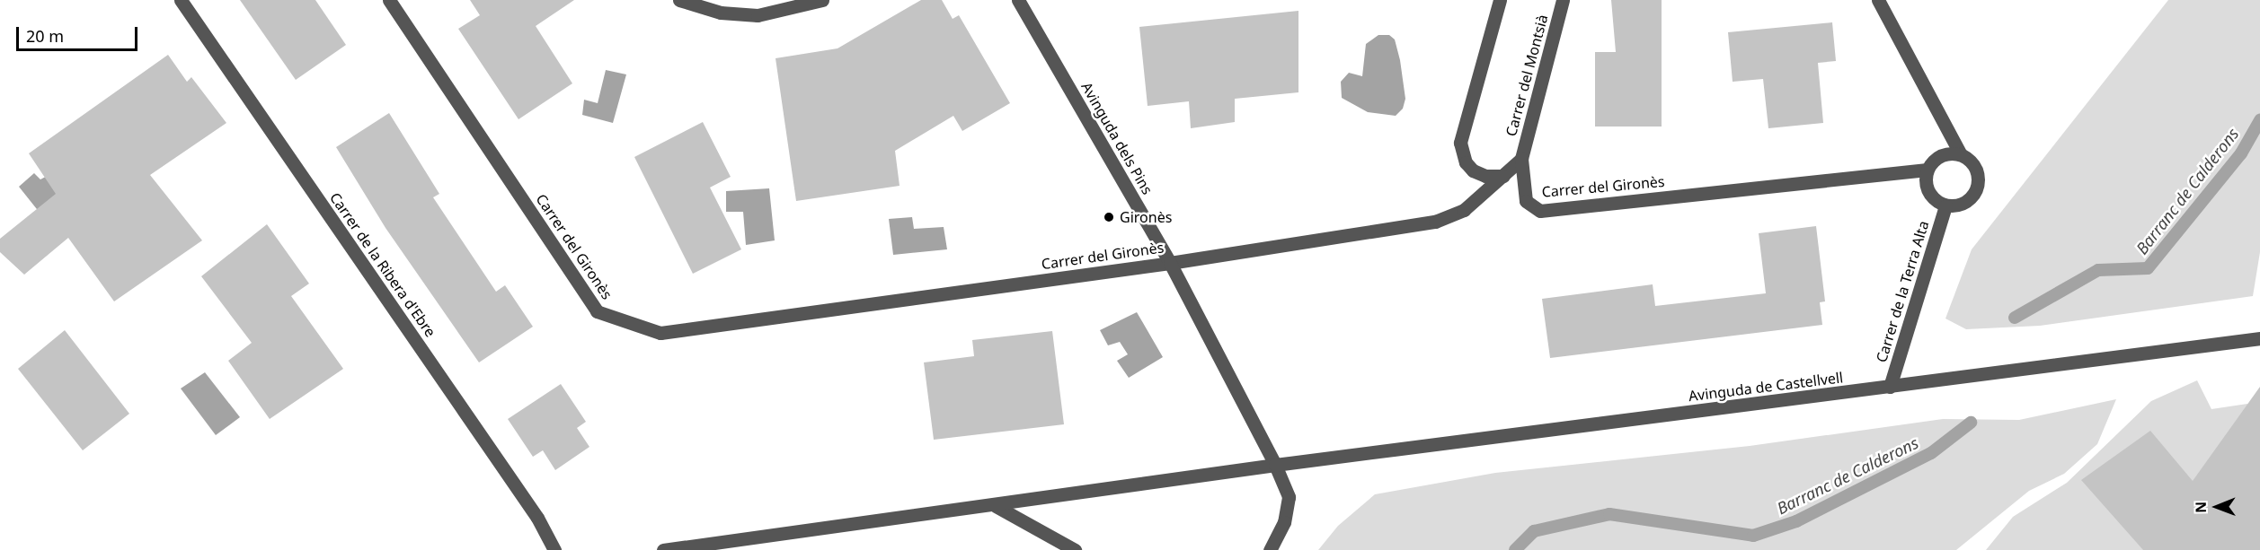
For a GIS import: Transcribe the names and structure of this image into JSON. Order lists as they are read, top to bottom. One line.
{"streets":{"street":["Carrer del Montsià","Avinguda dels Pins","Carrer del Gironès","Carrer de la Ribera d'Ebre","Carrer de la Terra Alta","Avinguda de Castellvell"]},"crossings":[["Carrer del Montsià","Carrer del Gironès"],["Avinguda dels Pins","Carrer del Gironès"],["Avinguda dels Pins","Avinguda de Castellvell"],["Carrer del Gironès","Carrer de la Terra Alta"],["Carrer de la Terra Alta","Avinguda de Castellvell"]],"water":["Barranc de Calderons"],"places":["Gironès"],"scale_bar":"20 m","north":"left"}
